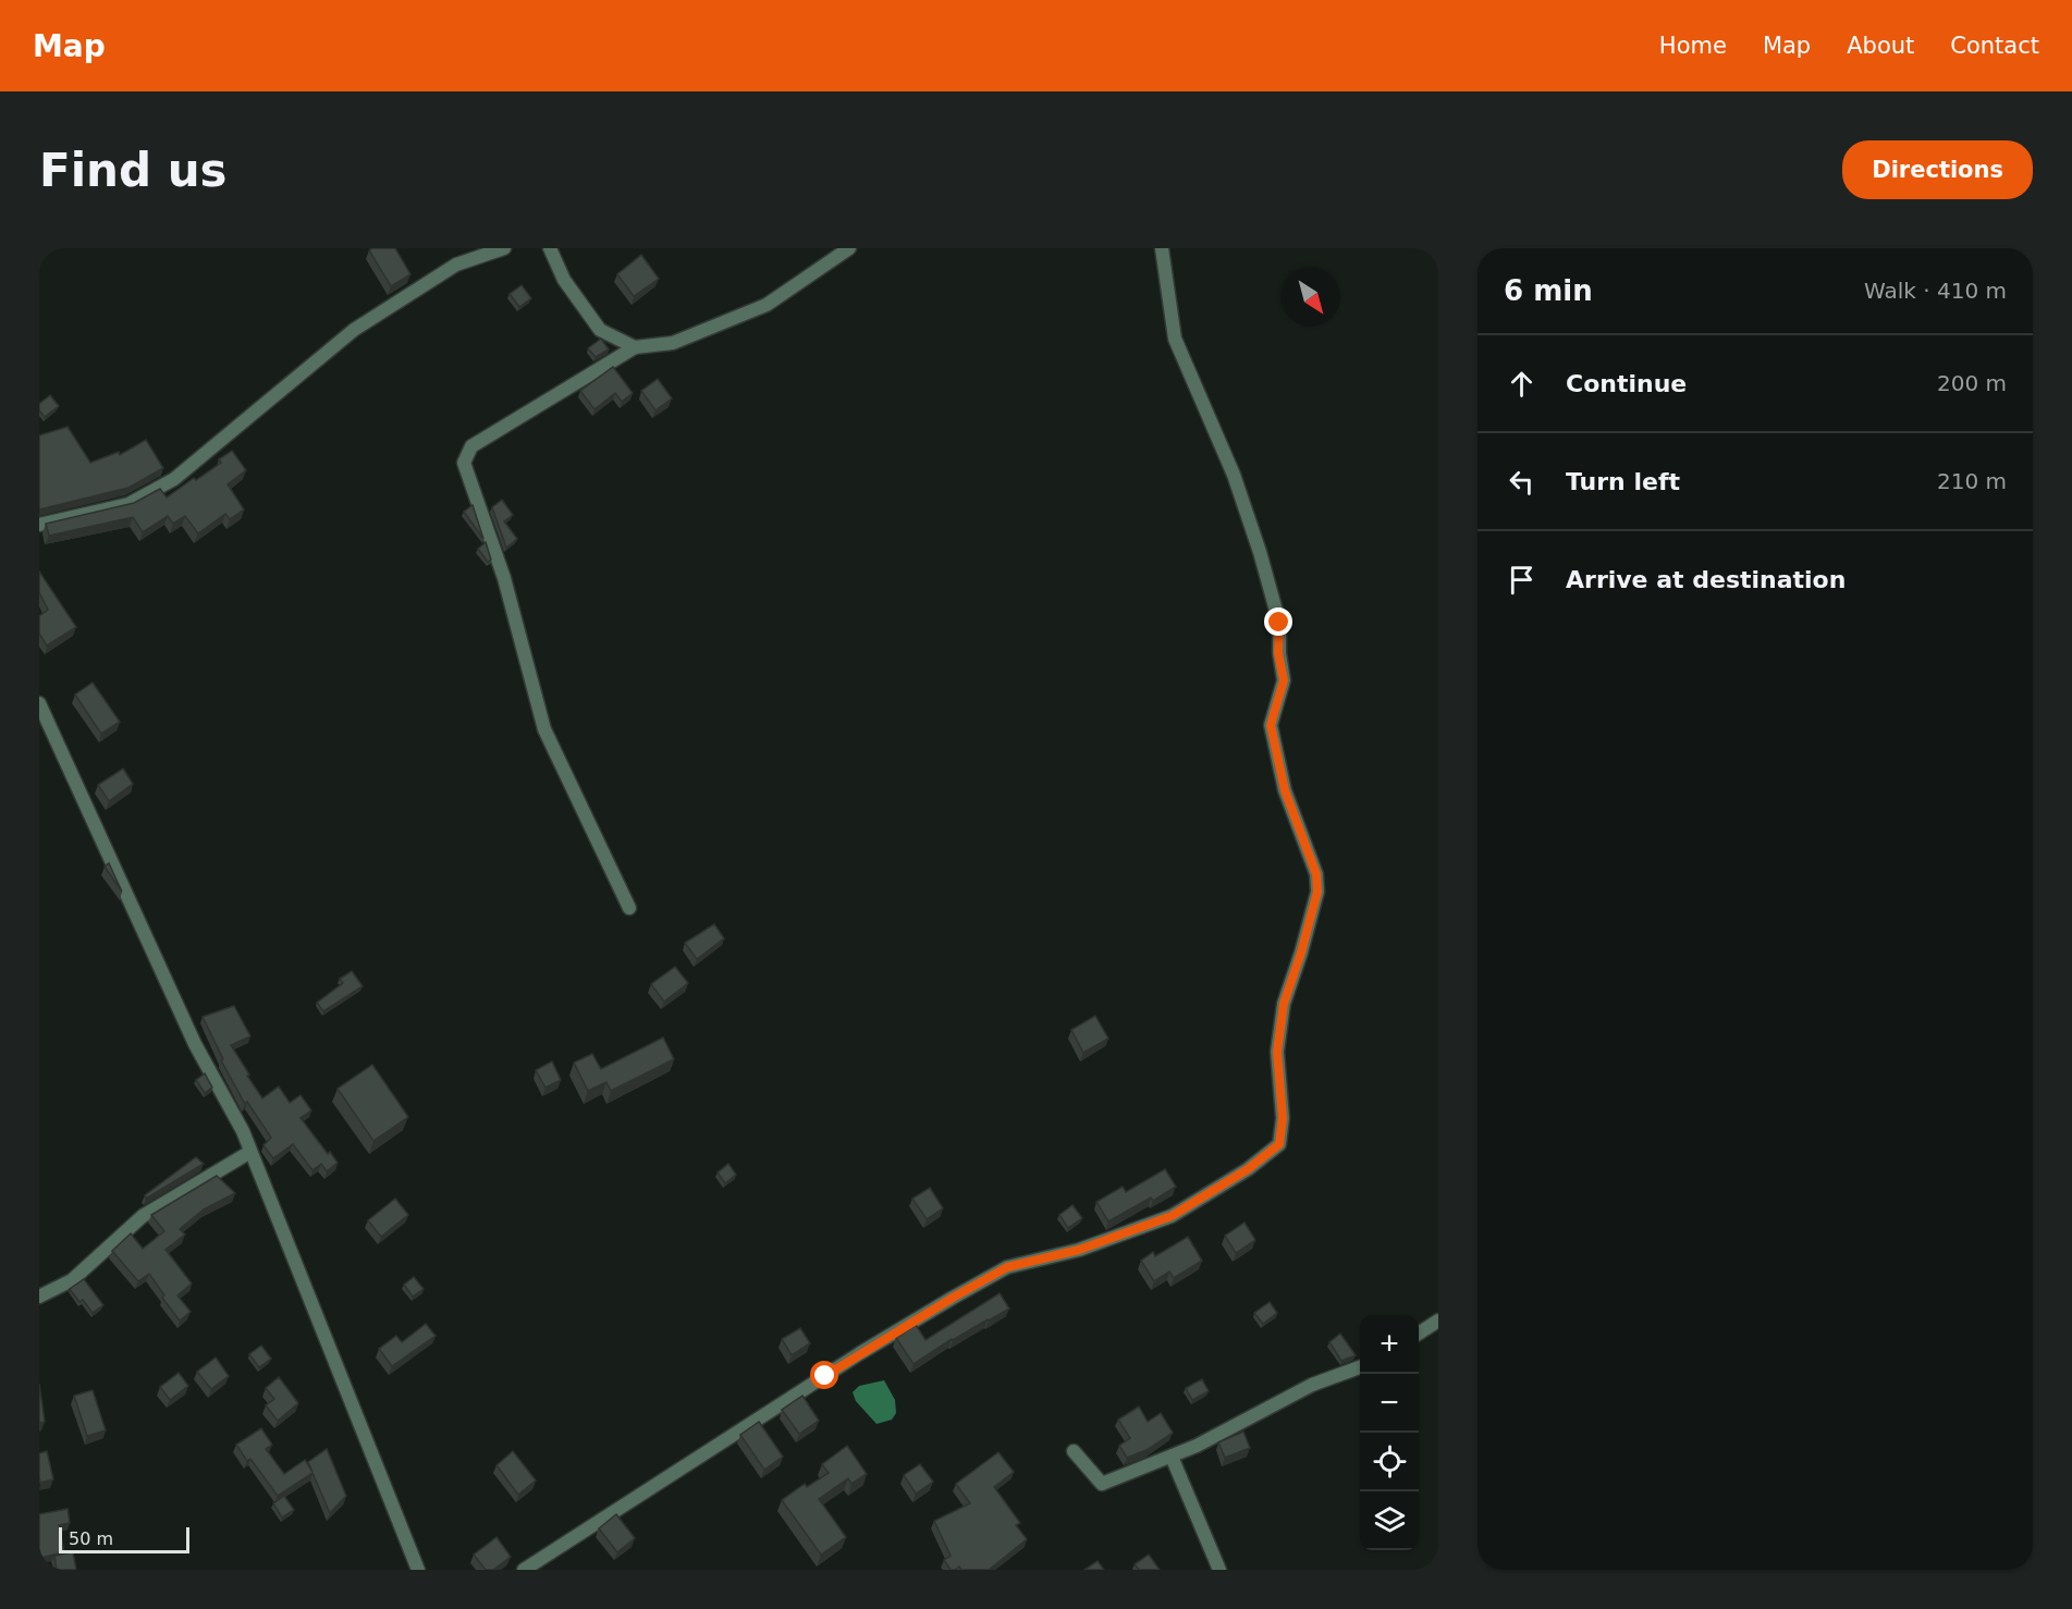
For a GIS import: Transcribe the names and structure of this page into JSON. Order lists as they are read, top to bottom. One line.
{"scale_bar":"50 m","north":"bottom right","page":{"header":"Map","nav":["Home","Map","About","Contact"],"buttons":"Directions","title":"Find us","heading":["6 min","Walk · 410 m"],"list":[["Continue","200 m"],["Turn left","210 m"],"Arrive at destination"],"map_buttons":["+","−"],"scale":"50 m"}}
